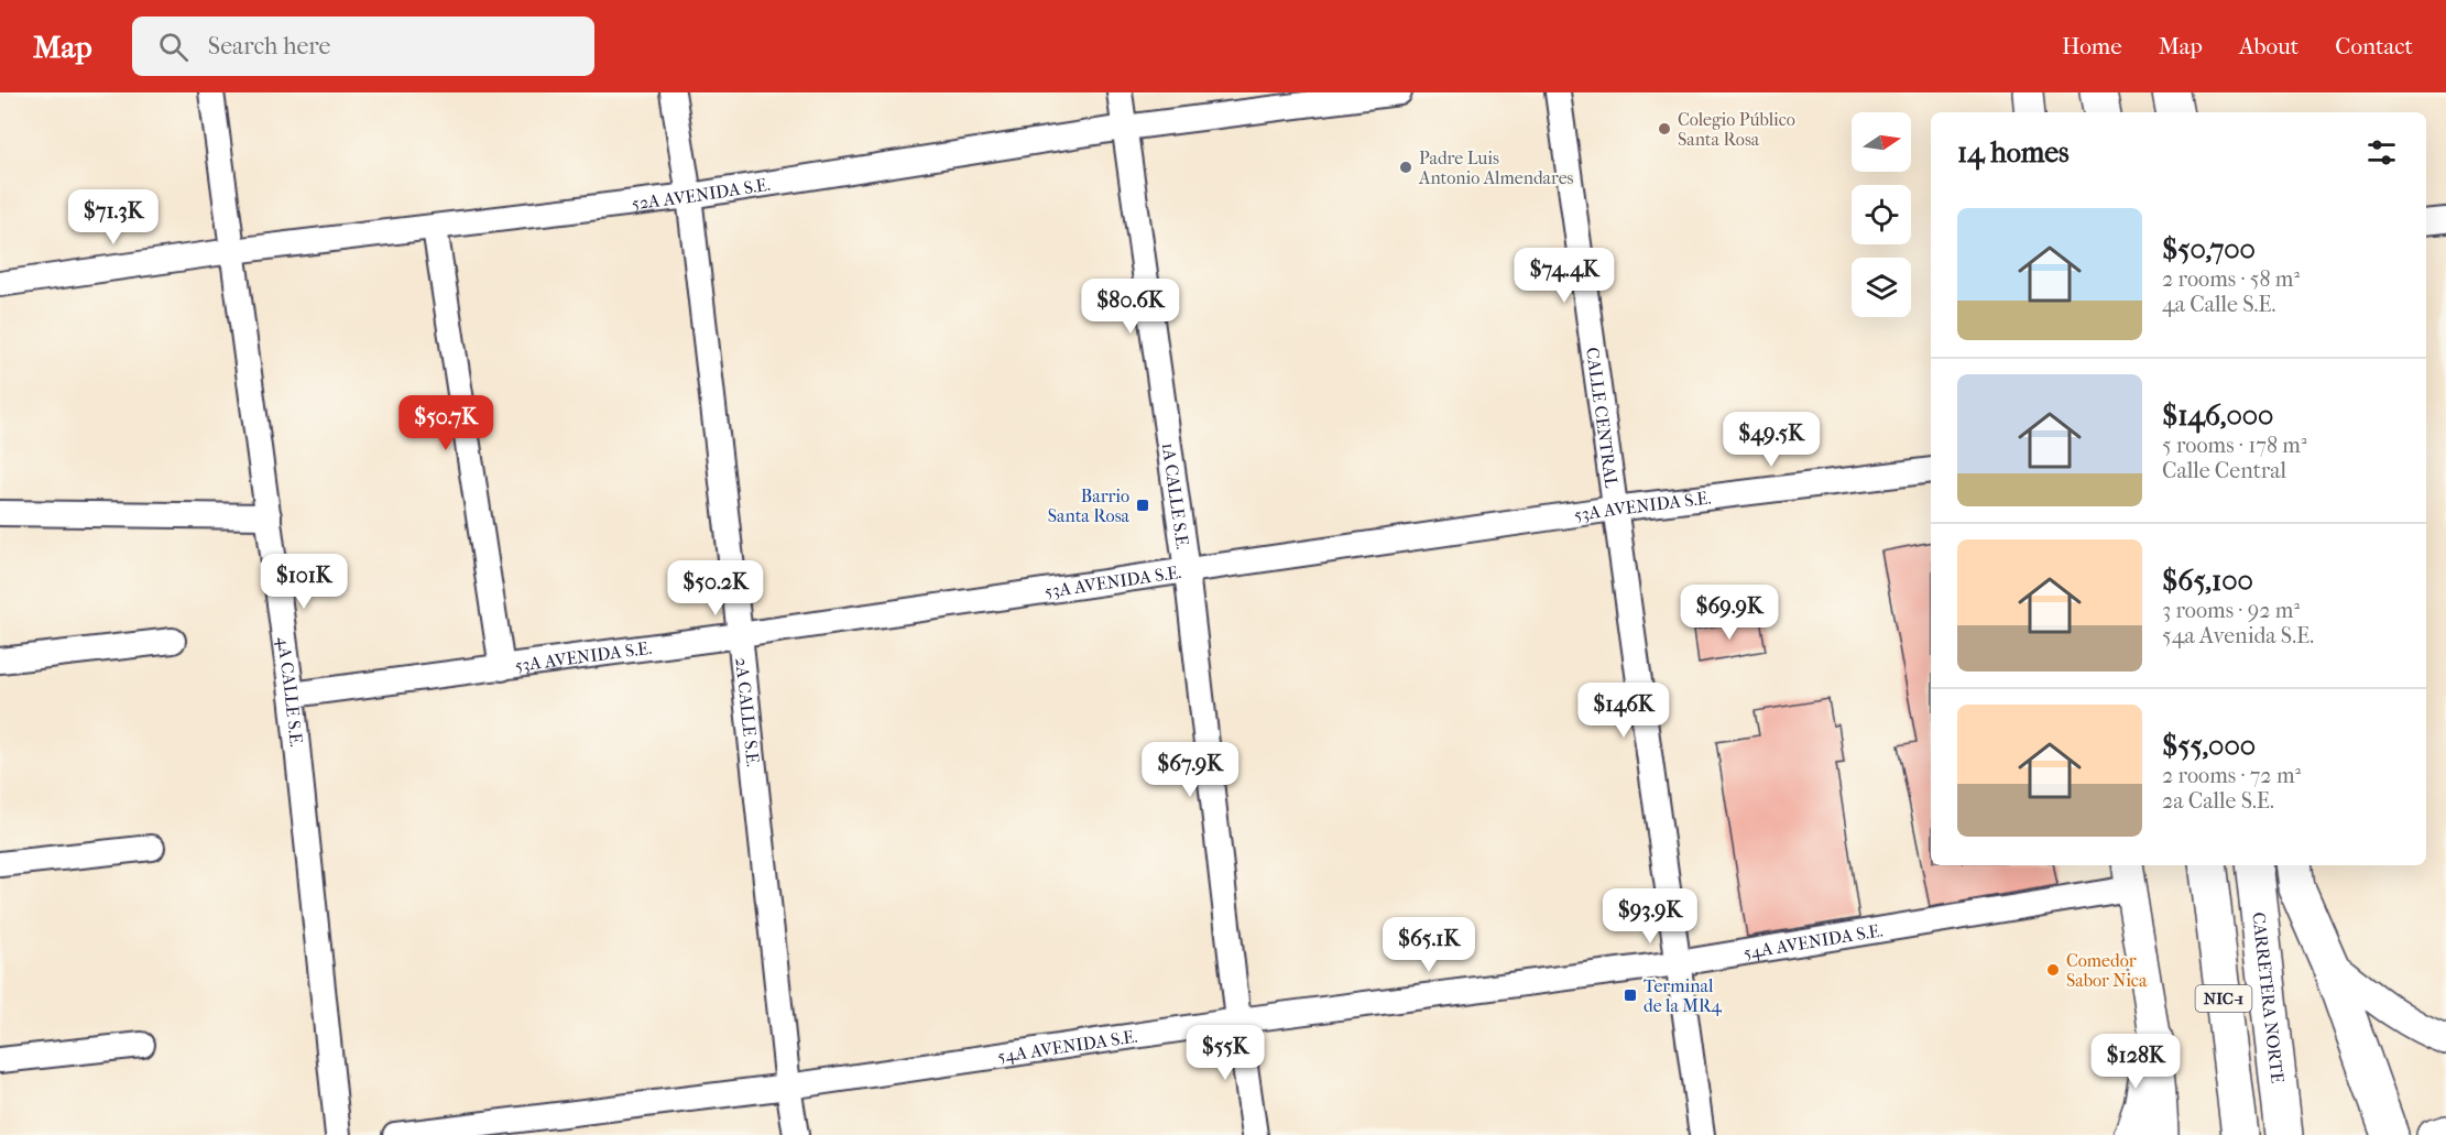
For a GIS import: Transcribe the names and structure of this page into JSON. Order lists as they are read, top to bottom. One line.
{"streets":{"main road":["NIC-1","CARRETERA NORTE"],"street":["52A AVENIDA S.E.","CALLE CENTRAL","1A CALLE S.E.","53A AVENIDA S.E.","4A CALLE S.E.","2A CALLE S.E.","54A AVENIDA S.E."]},"crossings":[["52A AVENIDA S.E.","1A CALLE S.E."],["52A AVENIDA S.E.","4A CALLE S.E."],["52A AVENIDA S.E.","2A CALLE S.E."],["CALLE CENTRAL","53A AVENIDA S.E."],["CALLE CENTRAL","54A AVENIDA S.E."],["1A CALLE S.E.","53A AVENIDA S.E."],["1A CALLE S.E.","54A AVENIDA S.E."],["53A AVENIDA S.E.","4A CALLE S.E."],["53A AVENIDA S.E.","2A CALLE S.E."],["2A CALLE S.E.","54A AVENIDA S.E."]],"places":{"other":["Colegio Público Santa Rosa","Padre Luis Antonio Almendares","Comedor Sabor Nica"],"transit":["Barrio Santa Rosa","Terminal de la MR4"]},"north":"right","page":{"header":"Map","search":"Search here","nav":["Home","Map","About","Contact"],"heading":"14 homes","price":["$71.3K","$74.4K","$80.6K","$50.7K","$49.5K","$101K","$50.2K","$69.9K","$146K","$67.9K","$93.9K","$65.1K","$55K","$128K"],"list":[{"name":"$50,700","note":"2 rooms · 58 m² · 4a Calle S.E."},{"name":"$146,000","note":"5 rooms · 178 m² · Calle Central"},{"name":"$65,100","note":"3 rooms · 92 m² · 54a Avenida S.E."},{"name":"$55,000","note":"2 rooms · 72 m² · 2a Calle S.E."}]}}
